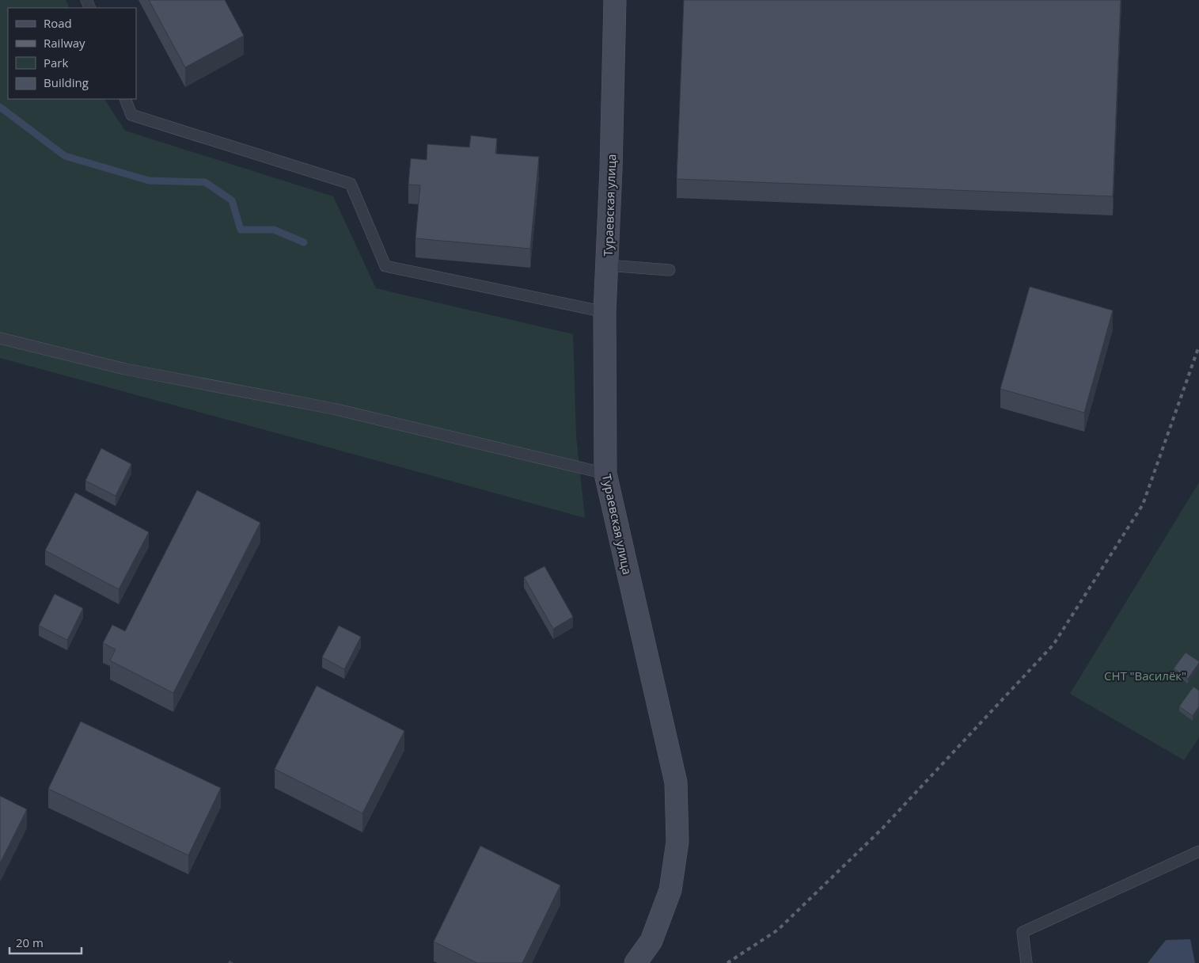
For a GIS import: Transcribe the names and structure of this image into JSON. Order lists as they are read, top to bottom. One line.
{"streets":{"main road":["Тураевская улица"]},"parks":["СНТ \"Василёк\""],"legend":["Road","Railway","Park","Building"],"scale_bar":"20 m"}
